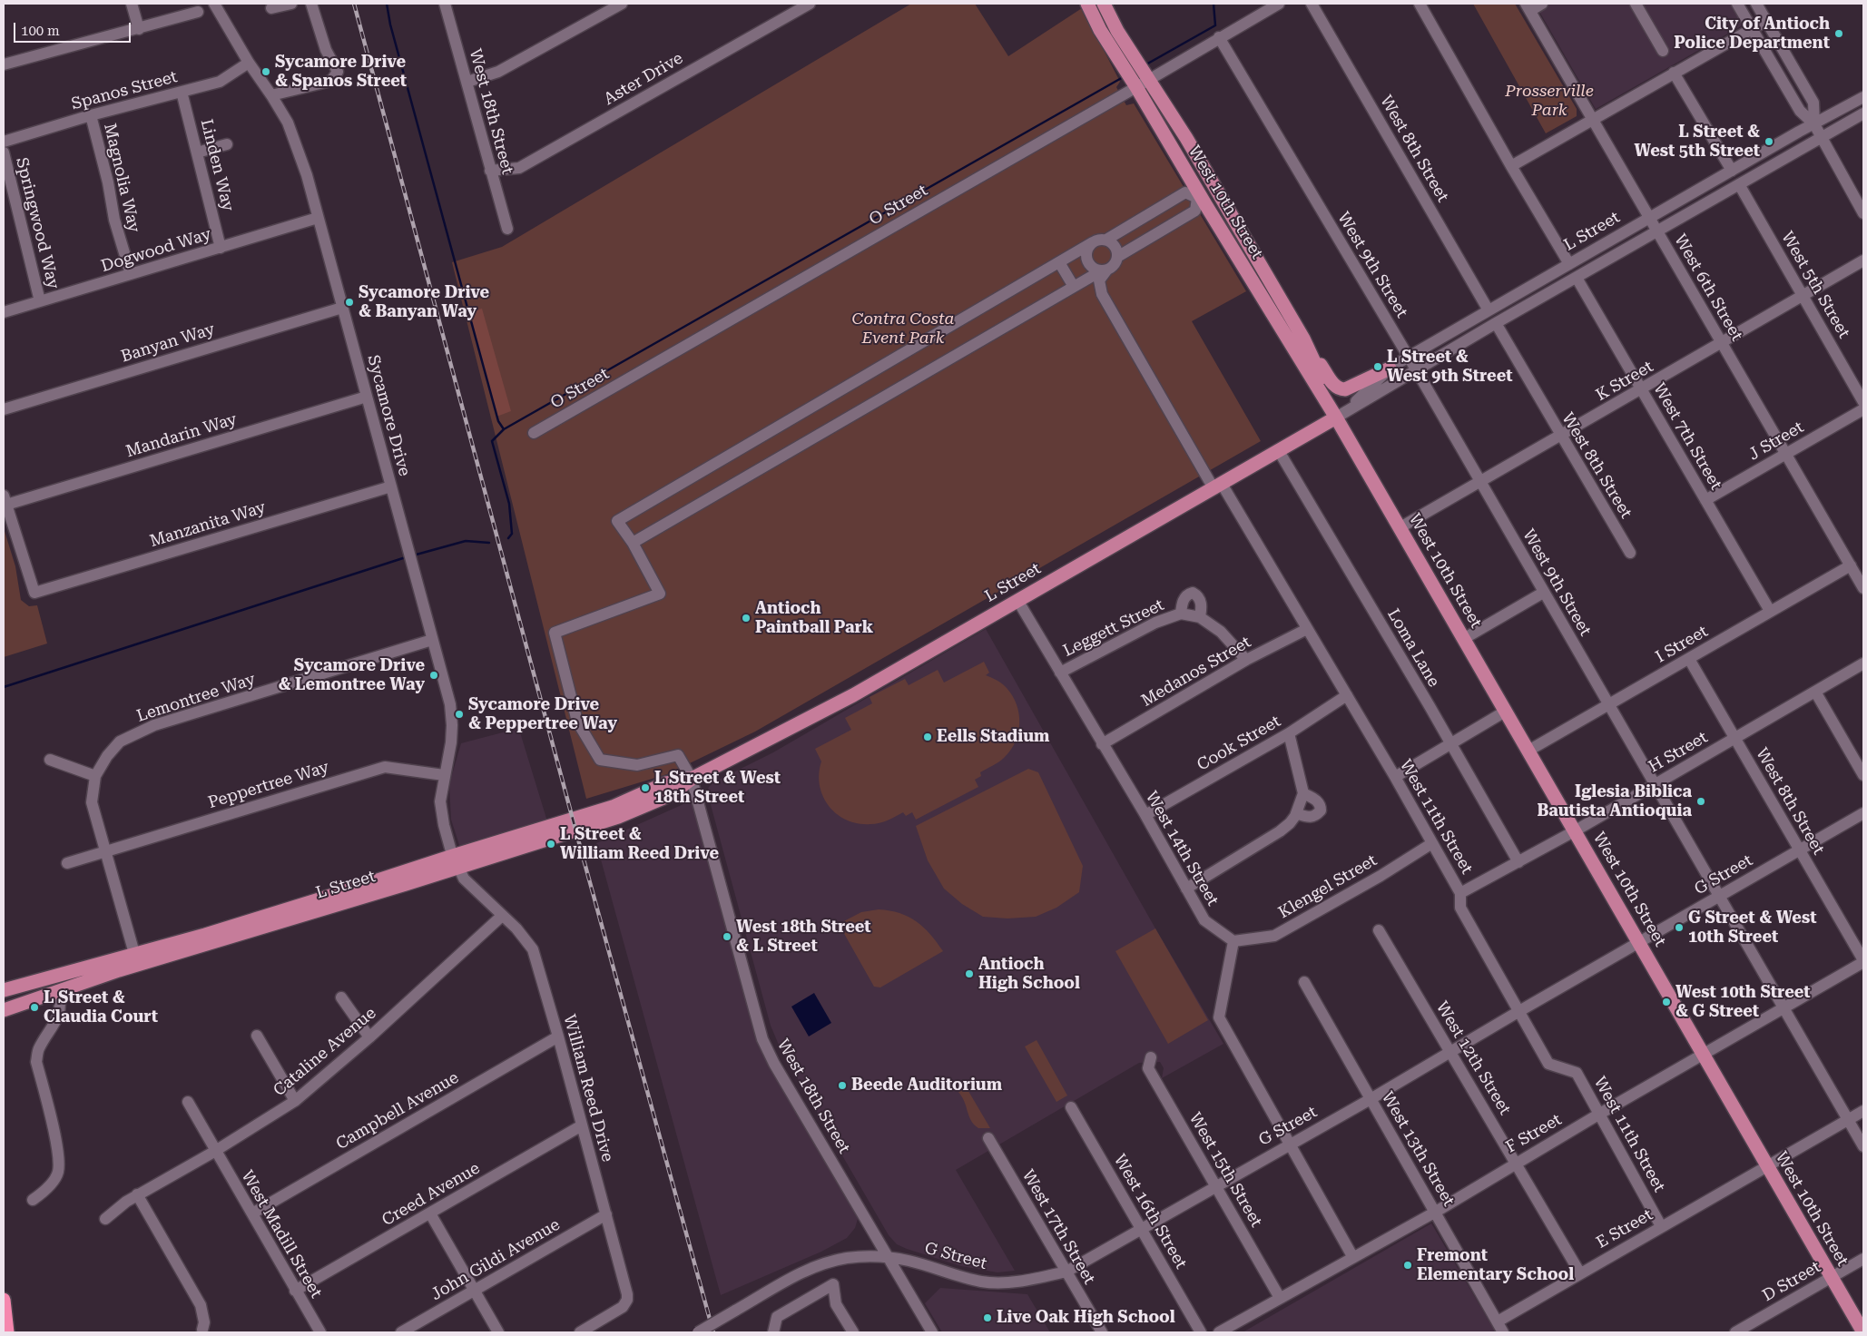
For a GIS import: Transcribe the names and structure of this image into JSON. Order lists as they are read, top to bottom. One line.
{"streets":{"main road":["West 10th Street","L Street"],"street":["Aster Drive","Spanos Street","West 18th Street","West 8th Street","Linden Way","Magnolia Way","O Street","Springwood Way","Dogwood Way","West 9th Street","West 5th Street","West 6th Street","Banyan Way","K Street","Sycamore Drive","Mandarin Way","West 7th Street","J Street","Manzanita Way","Leggett Street","I Street","Loma Lane","Medanos Street","Lemontree Way","Cook Street","H Street","Peppertree Way","West 11th Street","West 14th Street","G Street","Klengel Street","Cataline Avenue","West 12th Street","William Reed Drive","Campbell Avenue","F Street","West 13th Street","West 15th Street","Creed Avenue","West 16th Street","West 17th Street","E Street","West Madill Street","John Gildi Avenue","D Street"]},"crossings":[["Aster Drive","West 18th Street"],["Spanos Street","Linden Way"],["Spanos Street","Magnolia Way"],["Spanos Street","Sycamore Drive"],["West 18th Street","L Street"],["West 18th Street","G Street"],["West 8th Street","L Street"],["West 8th Street","K Street"],["West 8th Street","I Street"],["West 8th Street","H Street"],["West 8th Street","G Street"],["West 8th Street","F Street"],["Linden Way","Dogwood Way"],["Magnolia Way","Dogwood Way"],["West 10th Street","O Street"],["West 10th Street","L Street"],["West 10th Street","K Street"],["West 10th Street","I Street"],["West 10th Street","H Street"],["West 10th Street","G Street"],["West 10th Street","F Street"],["West 10th Street","E Street"],["West 10th Street","D Street"],["O Street","West 9th Street"],["Springwood Way","Dogwood Way"],["L Street","West 9th Street"],["L Street","West 5th Street"],["L Street","West 6th Street"],["L Street","Sycamore Drive"],["L Street","West 7th Street"],["L Street","Loma Lane"],["L Street","Lemontree Way"],["L Street","West 11th Street"],["L Street","West 14th Street"],["L Street","William Reed Drive"],["Dogwood Way","Sycamore Drive"],["West 9th Street","K Street"],["West 9th Street","I Street"],["West 9th Street","H Street"],["West 9th Street","G Street"],["West 9th Street","F Street"],["West 9th Street","E Street"],["West 5th Street","K Street"],["West 6th Street","K Street"],["West 6th Street","J Street"],["West 6th Street","I Street"],["Banyan Way","Sycamore Drive"],["K Street","West 7th Street"],["Sycamore Drive","Mandarin Way"],["Sycamore Drive","Manzanita Way"],["Sycamore Drive","Lemontree Way"],["Sycamore Drive","Peppertree Way"],["Sycamore Drive","William Reed Drive"],["Mandarin Way","Manzanita Way"],["West 7th Street","J Street"],["West 7th Street","I Street"],["Leggett Street","Medanos Street"],["Leggett Street","West 14th Street"],["Loma Lane","H Street"],["Medanos Street","West 11th Street"],["Medanos Street","West 14th Street"],["Lemontree Way","Peppertree Way"],["Cook Street","West 11th Street"],["Cook Street","West 14th Street"],["H Street","West 11th Street"],["West 11th Street","G Street"],["West 11th Street","Klengel Street"],["West 11th Street","F Street"],["West 11th Street","E Street"],["West 14th Street","Klengel Street"],["G Street","West 12th Street"],["G Street","West 13th Street"],["G Street","West 15th Street"],["G Street","West 16th Street"],["G Street","West 17th Street"],["Cataline Avenue","William Reed Drive"],["Cataline Avenue","West Madill Street"],["West 12th Street","F Street"],["West 12th Street","E Street"],["William Reed Drive","Campbell Avenue"],["William Reed Drive","Creed Avenue"],["William Reed Drive","John Gildi Avenue"],["Campbell Avenue","West Madill Street"],["F Street","West 13th Street"],["F Street","West 15th Street"],["West 13th Street","E Street"],["Creed Avenue","West Madill Street"]],"parks":["Prosserville Park","Contra Costa Event Park"],"places":["City of Antioch Police Department","Sycamore Drive & Spanos Street","L Street & West 5th Street","Sycamore Drive & Banyan Way","L Street & West 9th Street","Antioch Paintball Park","Sycamore Drive & Lemontree Way","Sycamore Drive & Peppertree Way","Eells Stadium","L Street & West 18th Street","Iglesia Biblica Bautista Antioquia","L Street & William Reed Drive","G Street & West 10th Street","West 18th Street & L Street","Antioch High School","West 10th Street & G Street","L Street & Claudia Court","Beede Auditorium","Fremont Elementary School","Live Oak High School"],"scale_bar":"100 m"}
